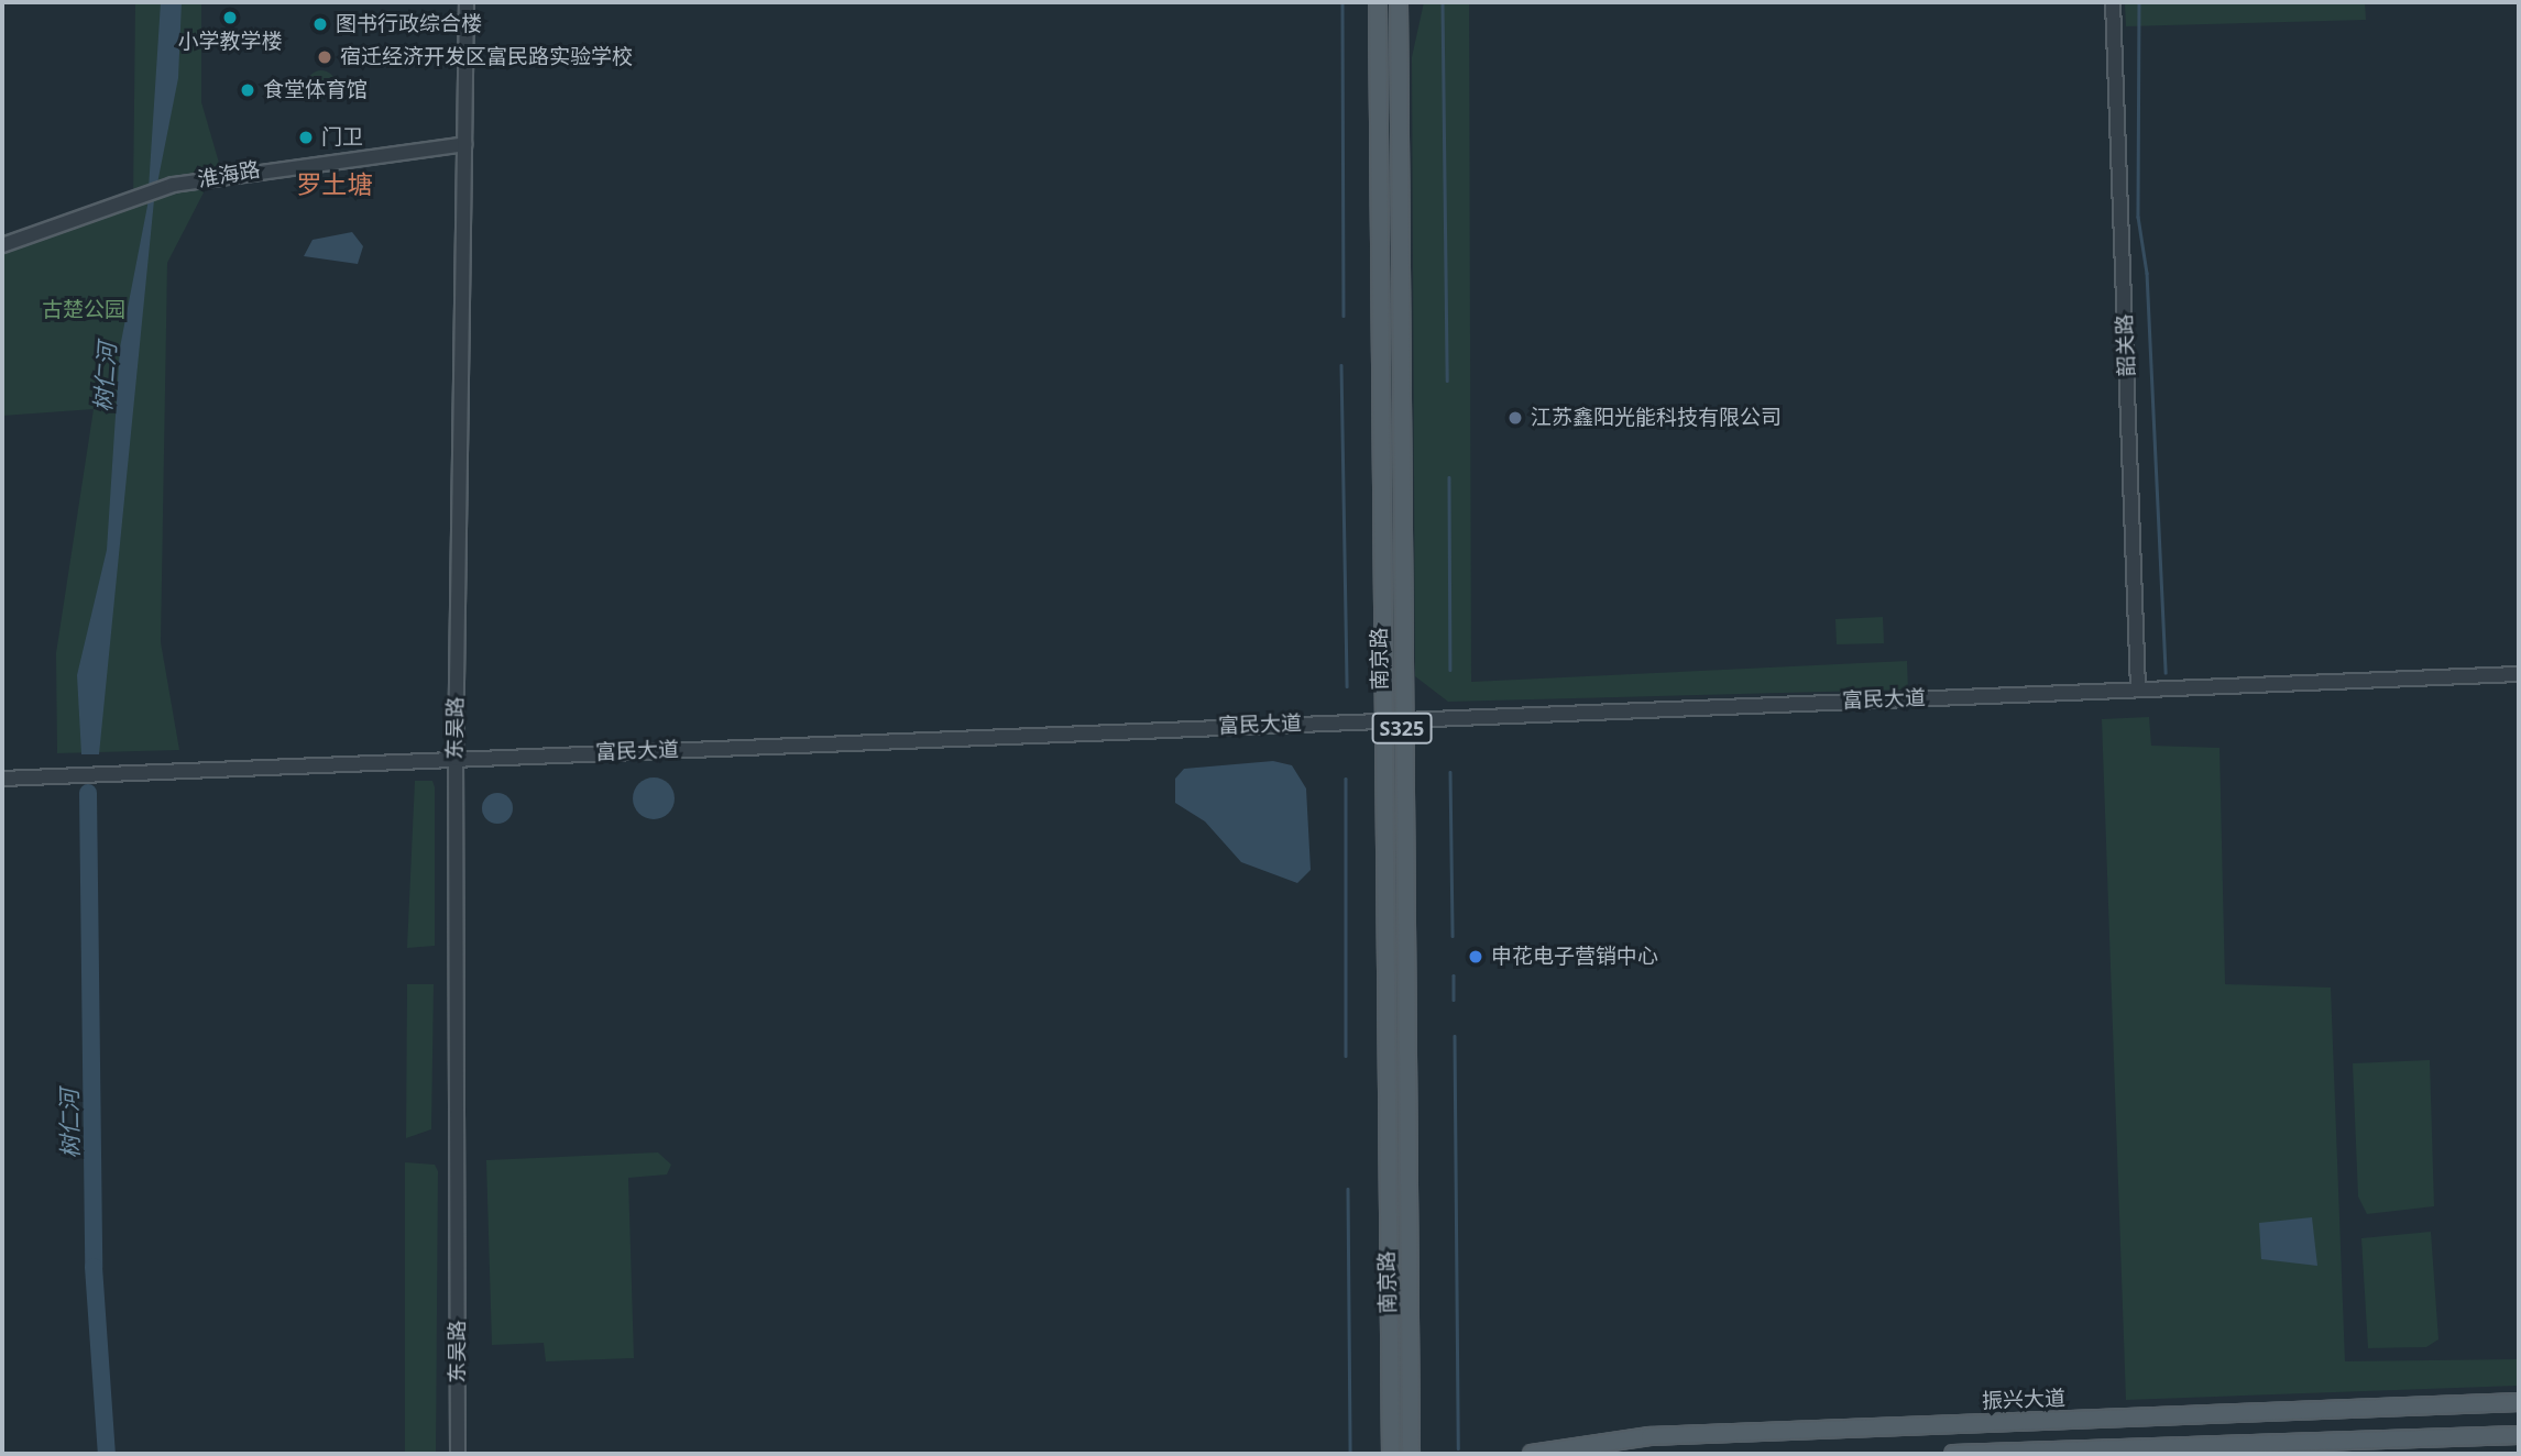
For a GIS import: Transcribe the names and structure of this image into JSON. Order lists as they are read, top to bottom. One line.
{"streets":{"main road":["南京路","S325","振兴大道"],"street":["淮海路","韶关路","富民大道","东吴路"]},"crossings":[["淮海路","东吴路"],["韶关路","富民大道"],["南京路","富民大道"],["富民大道","东吴路"]],"districts":["罗土塘"],"water":["树仁河"],"parks":["古楚公园"],"places":["小学教学楼","图书行政综合楼","宿迁经济开发区富民路实验学校","食堂体育馆","门卫","江苏鑫阳光能科技有限公司","申花电子营销中心"]}
